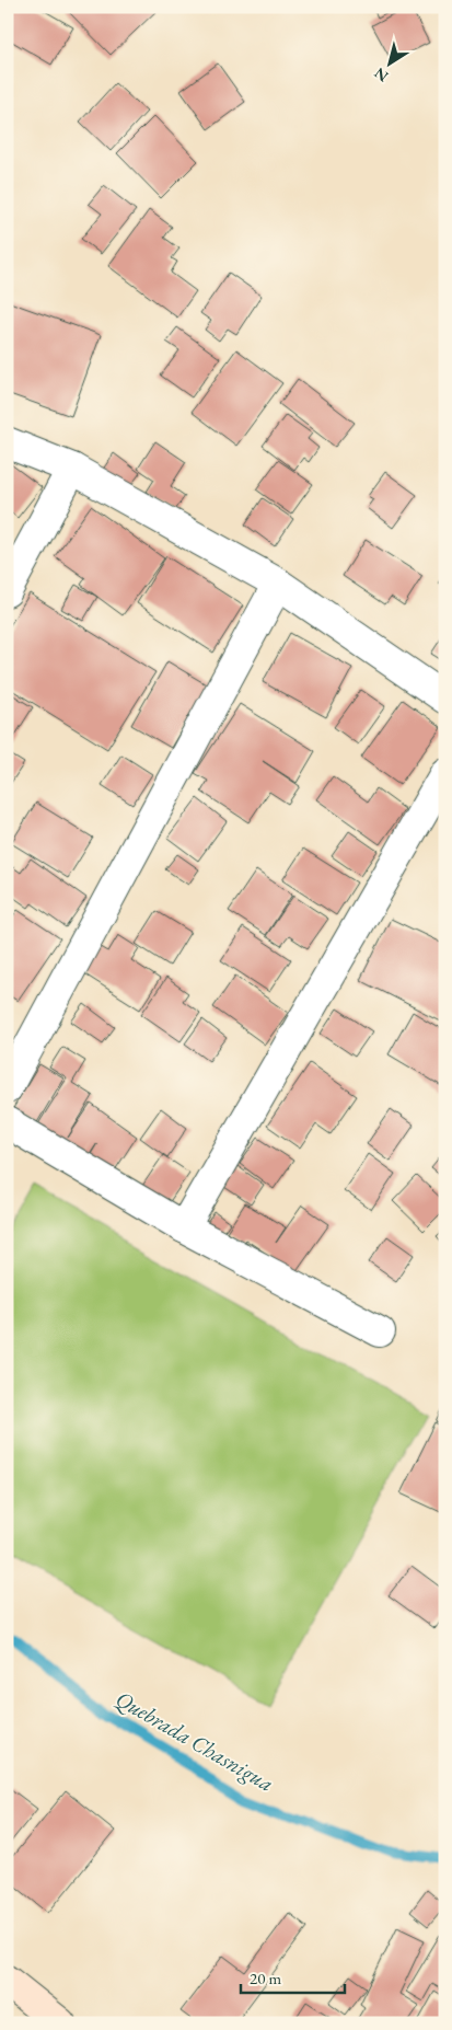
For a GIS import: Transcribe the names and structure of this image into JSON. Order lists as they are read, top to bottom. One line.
{"water":["Quebrada Chasnigua"],"scale_bar":"20 m","north":"bottom left"}
